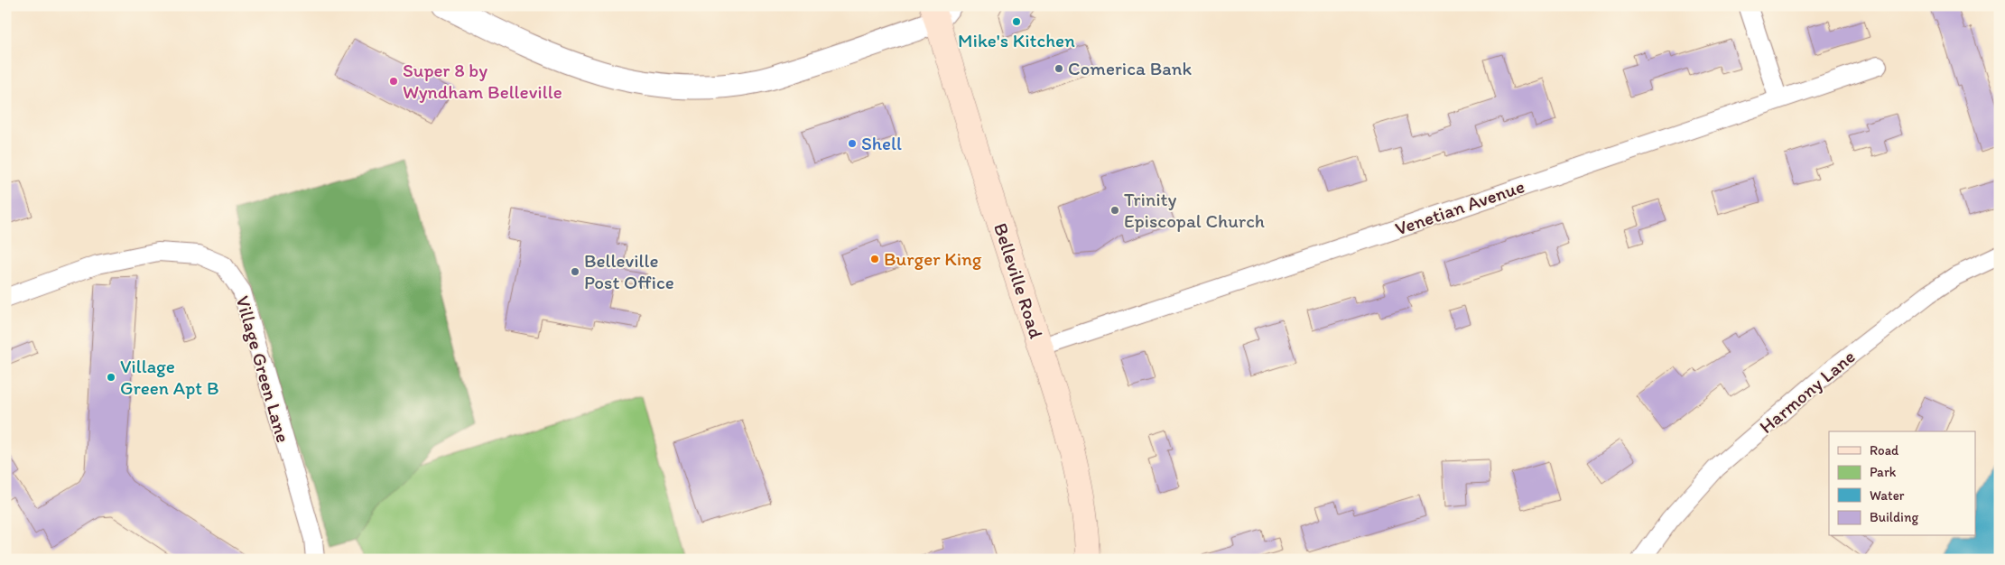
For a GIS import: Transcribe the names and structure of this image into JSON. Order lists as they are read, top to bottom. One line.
{"streets":{"main road":["Belleville Road"],"street":["Venetian Avenue","Village Green Lane","Harmony Lane"]},"crossings":[["Venetian Avenue","Belleville Road"]],"places":["Mike's Kitchen","Comerica Bank","Super 8 by Wyndham Belleville","Shell","Trinity Episcopal Church","Burger King","Belleville Post Office","Village Green Apt B"],"legend":["Road","Park","Water","Building"]}
